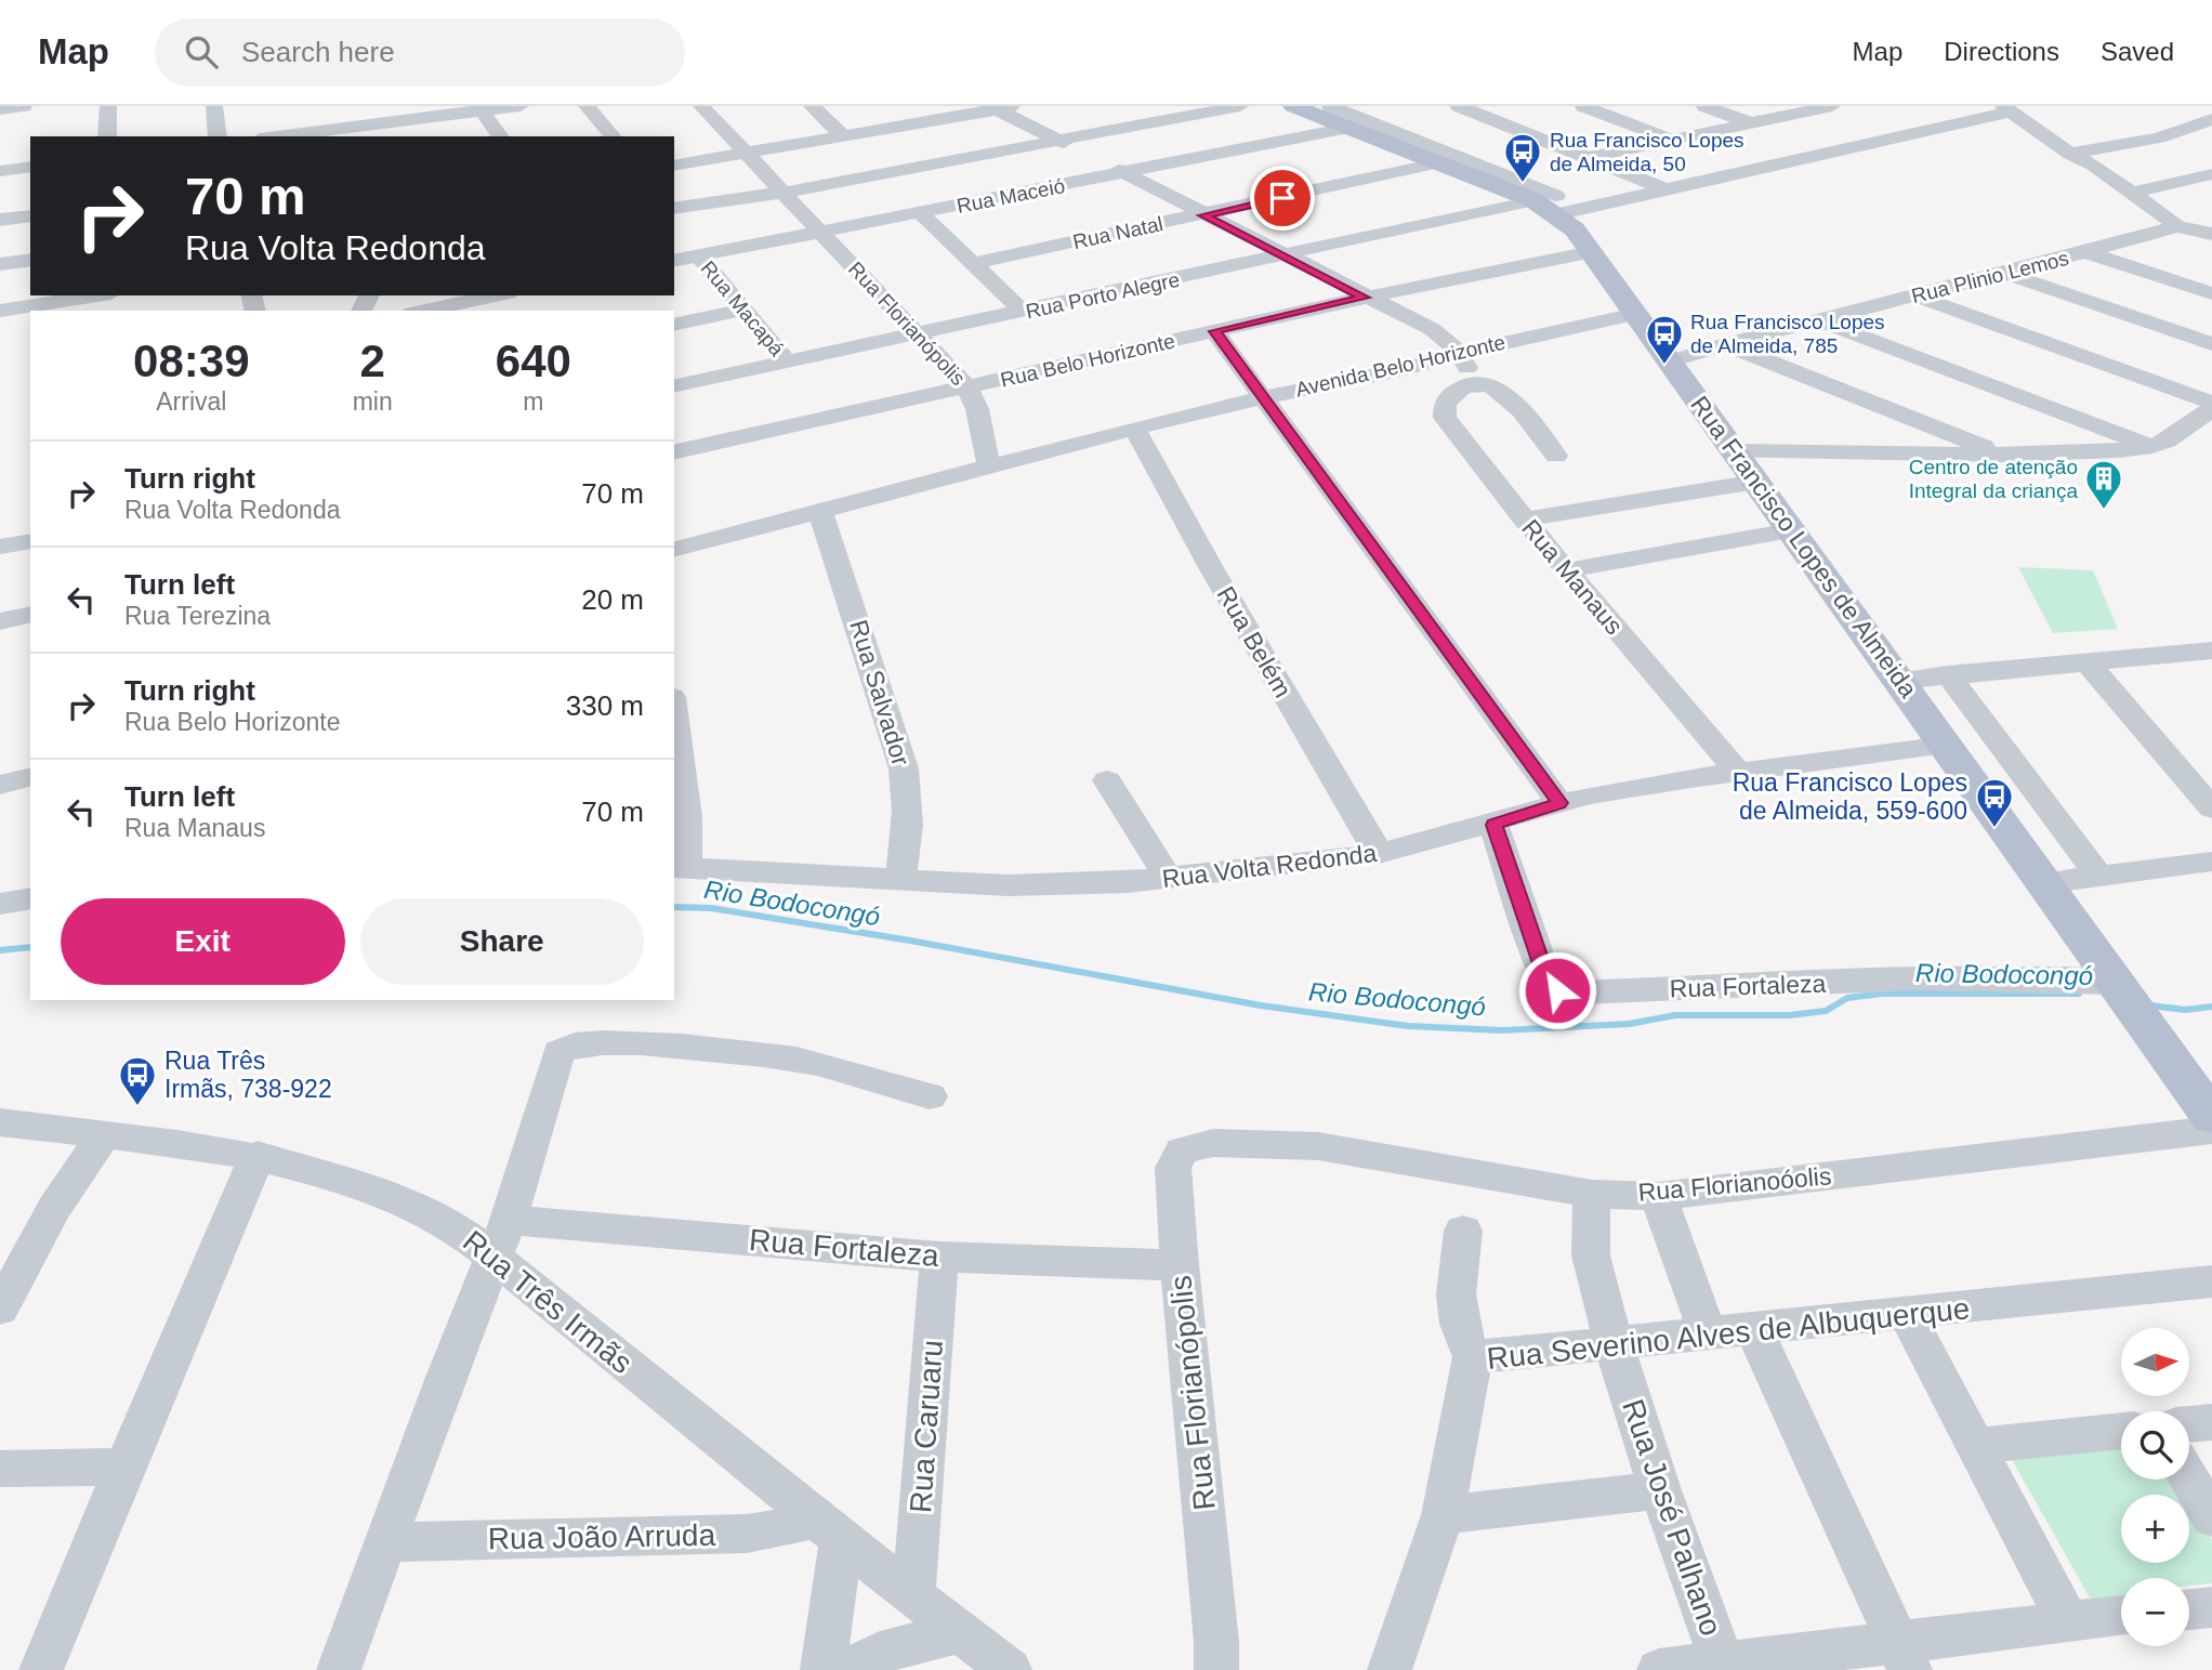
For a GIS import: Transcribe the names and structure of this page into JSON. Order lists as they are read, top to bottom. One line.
{"streets":{"main road":["Rua Francisco Lopes de Almeida"],"street":["Rua Maceió","Rua Natal","Rua Plinio Lemos","Rua Porto Alegre","Rua Macapá","Rua Florianópolis","Rua Belo Horizonte","Avenida Belo Horizonte","Rua Manaus","Rua Belém","Rua Salvador","Rua Volta Redonda","Rua Fortaleza","Rua Florianoóolis","Rua Três Irmãs","Rua Severino Alves de Albuquerque","Rua Caruaru","Rua José Palhano","Rua João Arruda"]},"crossings":[["Rua Maceió","Rua Macapá"],["Rua Maceió","Rua Florianópolis"],["Rua Maceió","Rua Francisco Lopes de Almeida"],["Rua Natal","Rua Francisco Lopes de Almeida"],["Rua Plinio Lemos","Rua Francisco Lopes de Almeida"],["Rua Porto Alegre","Rua Macapá"],["Rua Porto Alegre","Rua Florianópolis"],["Rua Porto Alegre","Rua Francisco Lopes de Almeida"],["Rua Florianópolis","Rua Belo Horizonte"],["Rua Florianópolis","Avenida Belo Horizonte"],["Rua Florianópolis","Rua Fortaleza"],["Rua Florianópolis","Rua Florianoóolis"],["Rua Belo Horizonte","Rua Francisco Lopes de Almeida"],["Avenida Belo Horizonte","Rua Francisco Lopes de Almeida"],["Avenida Belo Horizonte","Rua Belém"],["Rua Francisco Lopes de Almeida","Rua Volta Redonda"],["Rua Francisco Lopes de Almeida","Rua Fortaleza"],["Rua Manaus","Rua Volta Redonda"],["Rua Belém","Rua Volta Redonda"],["Rua Salvador","Rua Volta Redonda"],["Rua Volta Redonda","Rua Fortaleza"],["Rua Fortaleza","Rua Três Irmãs"],["Rua Fortaleza","Rua Caruaru"],["Rua Florianoóolis","Rua José Palhano"],["Rua Três Irmãs","Rua Caruaru"],["Rua Três Irmãs","Rua João Arruda"],["Rua Severino Alves de Albuquerque","Rua José Palhano"]],"water":["Rio Bodocongó"],"places":{"bus stop":["Rua Francisco Lopes de Almeida, 50","Rua Francisco Lopes de Almeida, 785","Rua Francisco Lopes de Almeida, 559-600","Rua Três Irmãs, 738-922"],"building":["Centro de atenção Integral da criança"]},"north":"right","page":{"header":"Map","search":"Search here","nav":["Map","Directions","Saved"],"turn":["70 m","Rua Volta Redonda"],"eta":["08:39","Arrival","2","min","640","m"],"list":[{"name":"Turn right","note":"Rua Volta Redonda","value":"70 m"},{"name":"Turn left","note":"Rua Terezina","value":"20 m"},{"name":"Turn right","note":"Rua Belo Horizonte","value":"330 m"},{"name":"Turn left","note":"Rua Manaus","value":"70 m"}],"buttons":["Exit","Share"],"map_buttons":["+","−"]}}
